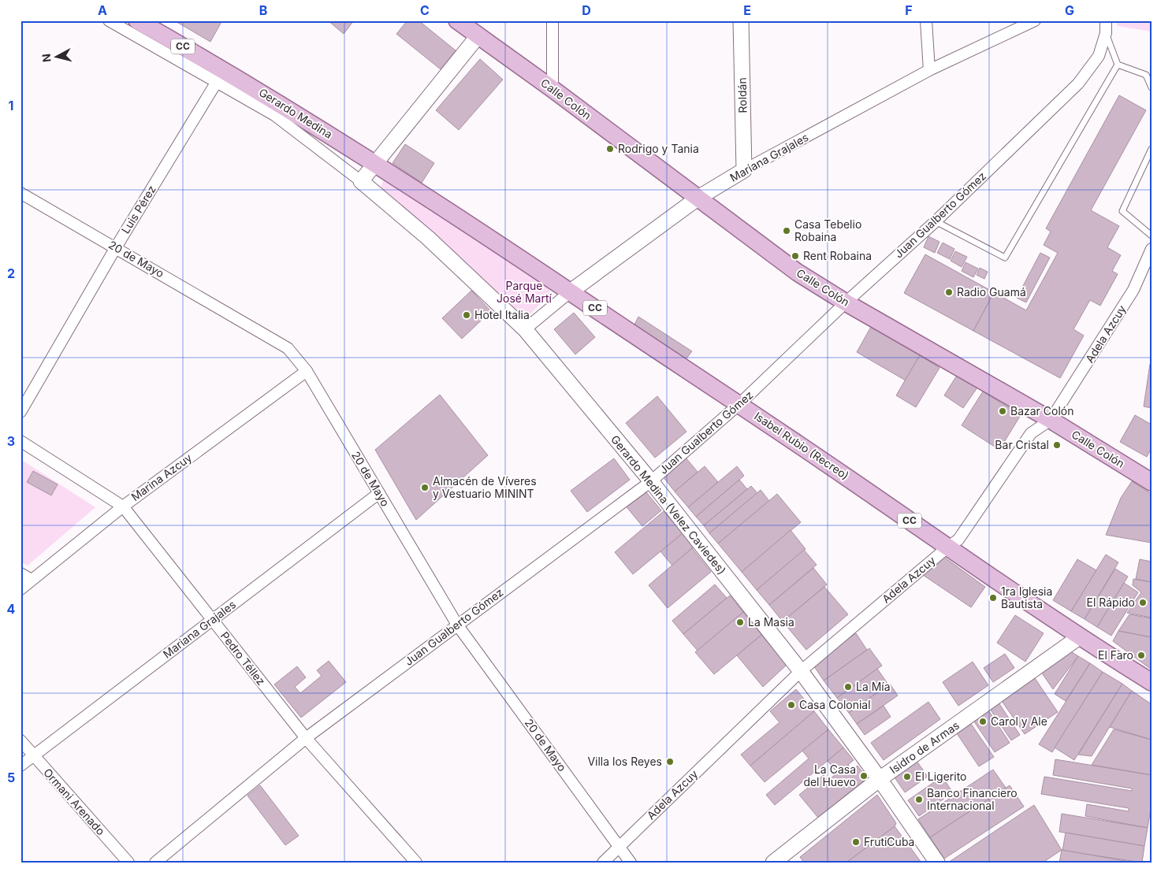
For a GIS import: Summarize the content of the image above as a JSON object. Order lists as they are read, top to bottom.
{
  "streets": {
    "main road": [
      "CC",
      "Calle Colón",
      "Gerardo Medina",
      "Isabel Rubio (Recreo)"
    ],
    "street": [
      "Roldán",
      "Mariana Grajales",
      "Luis Pérez",
      "Juan Gualberto Gómez",
      "20 de Mayo",
      "Adela Azcuy",
      "Marina Azcuy",
      "Gerardo Medina (Velez Caviedes)",
      "Pedro Téllez",
      "Isidro de Armas",
      "Ormani Arenado"
    ]
  },
  "crossings": [
    ["Roldán", "Mariana Grajales"],
    ["Calle Colón", "Mariana Grajales"],
    ["Calle Colón", "Juan Gualberto Gómez"],
    ["Calle Colón", "Adela Azcuy"],
    ["Gerardo Medina", "Luis Pérez"],
    ["Gerardo Medina", "Isabel Rubio (Recreo)"],
    ["Gerardo Medina", "Gerardo Medina (Velez Caviedes)"],
    ["Mariana Grajales", "20 de Mayo"],
    ["Mariana Grajales", "Isabel Rubio (Recreo)"],
    ["Mariana Grajales", "Gerardo Medina (Velez Caviedes)"],
    ["Mariana Grajales", "Pedro Téllez"],
    ["Mariana Grajales", "Ormani Arenado"],
    ["Luis Pérez", "20 de Mayo"],
    ["Juan Gualberto Gómez", "20 de Mayo"],
    ["Juan Gualberto Gómez", "Isabel Rubio (Recreo)"],
    ["Juan Gualberto Gómez", "Gerardo Medina (Velez Caviedes)"],
    ["Juan Gualberto Gómez", "Pedro Téllez"],
    ["20 de Mayo", "Adela Azcuy"],
    ["20 de Mayo", "Marina Azcuy"],
    ["Adela Azcuy", "Isabel Rubio (Recreo)"],
    ["Adela Azcuy", "Gerardo Medina (Velez Caviedes)"],
    ["Isabel Rubio (Recreo)", "Isidro de Armas"],
    ["Marina Azcuy", "Pedro Téllez"],
    ["Gerardo Medina (Velez Caviedes)", "Isidro de Armas"]
  ],
  "parks": ["Parque José Martí"],
  "places": [
    "Rodrigo y Tania",
    "Casa Tebelio Robaina",
    "Rent Robaina",
    "Radio Guamá",
    "Hotel Italia",
    "Bazar Colón",
    "Bar Cristal",
    "Almacén de Víveres y Vestuario MININT",
    "1ra Iglesia Bautista",
    "El Rápido",
    "La Masia",
    "El Faro",
    "La Mía",
    "Casa Colonial",
    "Carol y Ale",
    "Villa los Reyes",
    "La Casa del Huevo",
    "El Ligerito",
    "Banco Financiero Internacional",
    "FrutiCuba"
  ],
  "north": "left",
  "grid": {
    "columns": [
      "A",
      "B",
      "C",
      "D",
      "E",
      "F",
      "G"
    ],
    "rows": [
      "1",
      "2",
      "3",
      "4",
      "5"
    ]
  }
}
